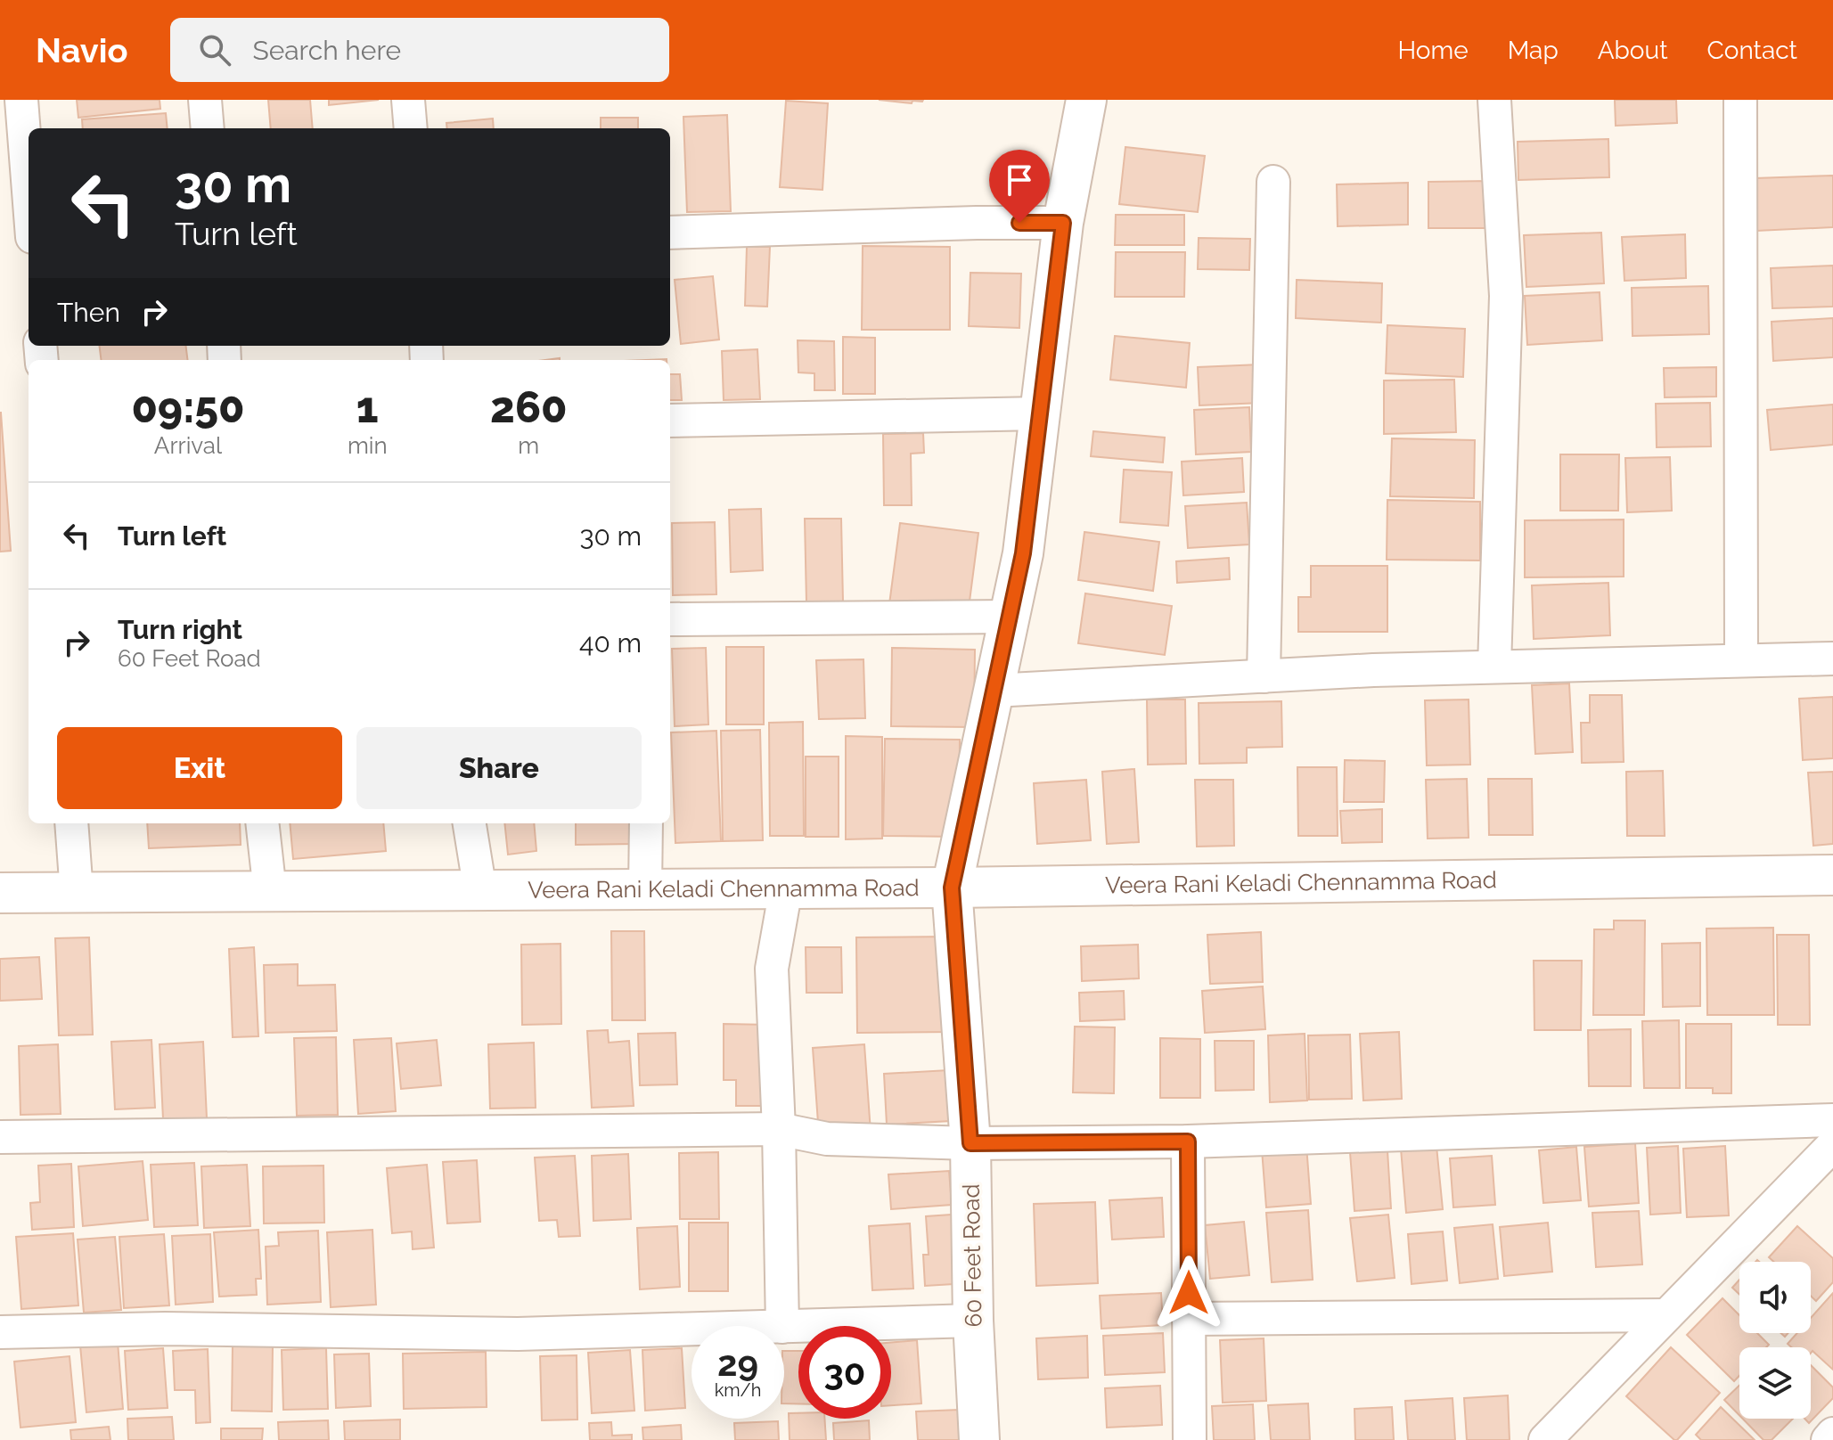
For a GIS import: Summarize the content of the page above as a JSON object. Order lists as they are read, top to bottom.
{
  "streets": {
    "main road": ["Veera Rani Keladi Chennamma Road", "60 Feet Road"]
  },
  "crossings": [
    ["Veera Rani Keladi Chennamma Road", "60 Feet Road"]
  ],
  "page": {
    "header": "Navio",
    "search": "Search here",
    "nav": [
      "Home",
      "Map",
      "About",
      "Contact"
    ],
    "turn": ["30 m", "Turn left"],
    "then": "Then",
    "eta": [
      "09:50",
      "Arrival",
      "1",
      "min",
      "260",
      "m"
    ],
    "list": [
      {
        "name": "Turn left",
        "value": "30 m"
      },
      {
        "name": "Turn right",
        "note": "60 Feet Road",
        "value": "40 m"
      }
    ],
    "buttons": ["Exit", "Share"],
    "speed": "29 km/h",
    "limit": "30"
  }
}
